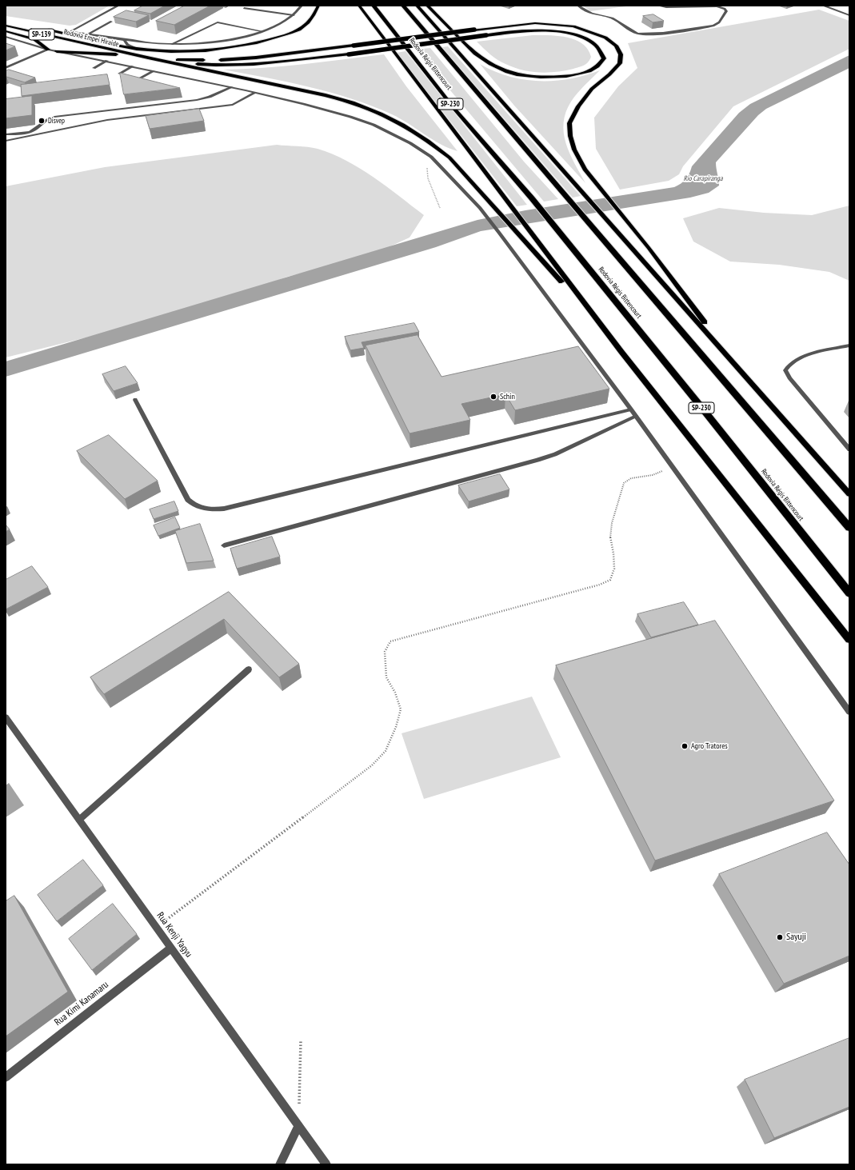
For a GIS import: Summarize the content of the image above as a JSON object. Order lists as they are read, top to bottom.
{
  "streets": {
    "highway": ["Rodovia Régis Bittencourt", "SP-230"],
    "main road": ["SP-139", "Rodovia Empei Hiraide"],
    "street": ["Rua Kenji Yagyu", "Rua Kimi Kanamaru"]
  },
  "crossings": [
    ["Rua Kenji Yagyu", "Rua Kimi Kanamaru"]
  ],
  "water": ["Rio Carapiranga"],
  "places": [
    "Disvep",
    "Schin",
    "Agro Tratores",
    "Sayuji"
  ]
}
